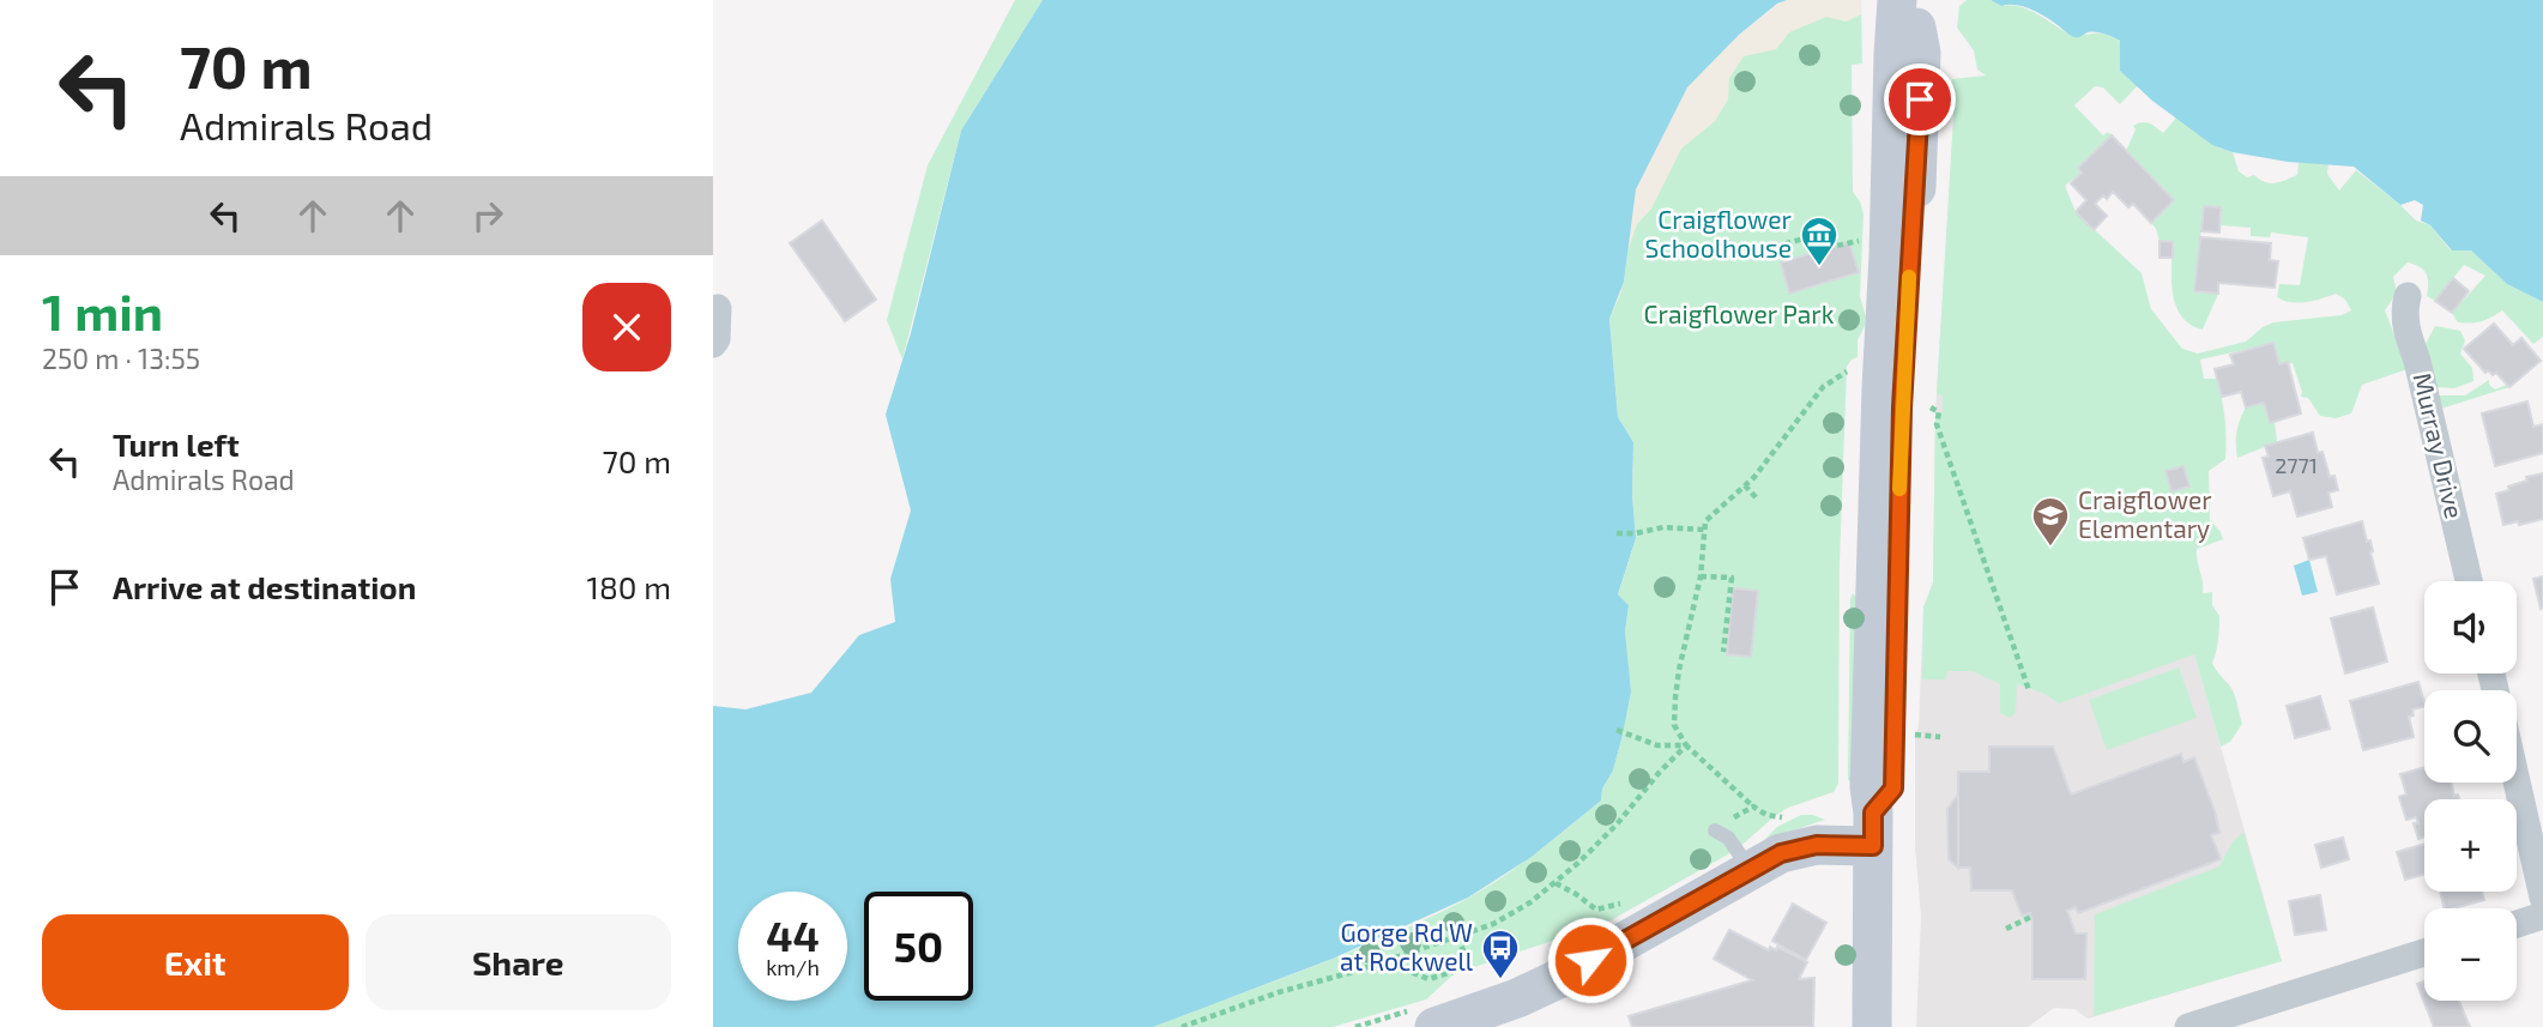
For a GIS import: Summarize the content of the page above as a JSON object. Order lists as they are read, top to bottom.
{
  "streets": {
    "street": ["Murray Drive"]
  },
  "parks": ["Craigflower Park"],
  "places": {
    "museum": ["Craigflower Schoolhouse"],
    "school or university": ["Craigflower Elementary"],
    "bus stop": ["Gorge Rd W at Rockwell"]
  },
  "house_numbers": ["2771"],
  "page": {
    "turn": ["70 m", "Admirals Road"],
    "heading": ["1 min", "250 m · 13:55"],
    "list": [
      {
        "name": "Turn left",
        "note": "Admirals Road",
        "value": "70 m"
      },
      {
        "name": "Arrive at destination",
        "value": "180 m"
      }
    ],
    "map_buttons": ["+", "−"],
    "speed": "44 km/h",
    "limit": "50",
    "buttons": ["Exit", "Share"]
  }
}
